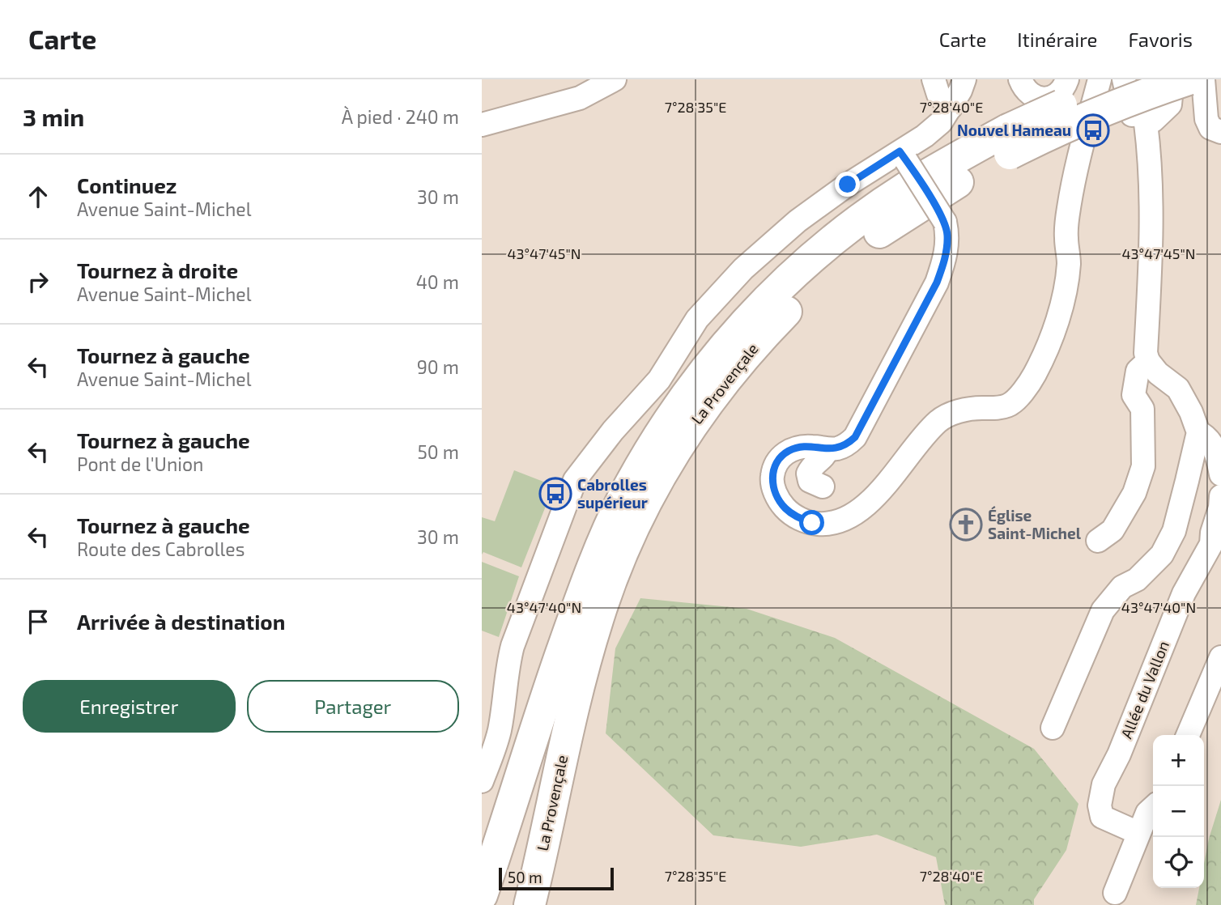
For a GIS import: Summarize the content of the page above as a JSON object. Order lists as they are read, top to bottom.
{
  "streets": {
    "highway": ["La Provençale"],
    "street": ["Allée du Vallon"]
  },
  "places": {
    "bus stop": ["Nouvel Hameau", "Cabrolles supérieur"],
    "church": ["Église Saint-Michel"]
  },
  "scale_bar": "50 m",
  "page": {
    "header": "Carte",
    "nav": ["Carte", "Itinéraire", "Favoris"],
    "heading": ["3 min", "À pied · 240 m"],
    "list": [
      ["Continuez", "Avenue Saint-Michel", "30 m"],
      ["Tournez à droite", "Avenue Saint-Michel", "40 m"],
      ["Tournez à gauche", "Avenue Saint-Michel", "90 m"],
      ["Tournez à gauche", "Pont de l'Union", "50 m"],
      ["Tournez à gauche", "Route des Cabrolles", "30 m"],
      "Arrivée à destination"
    ],
    "buttons": ["Enregistrer", "Partager"],
    "map_buttons": ["+", "−"],
    "scale": "50 m"
  },
  "coordinates": [
    "7°28'35\"E",
    "7°28'40\"E",
    "43°47'45\"N",
    "43°47'40\"N"
  ]
}
